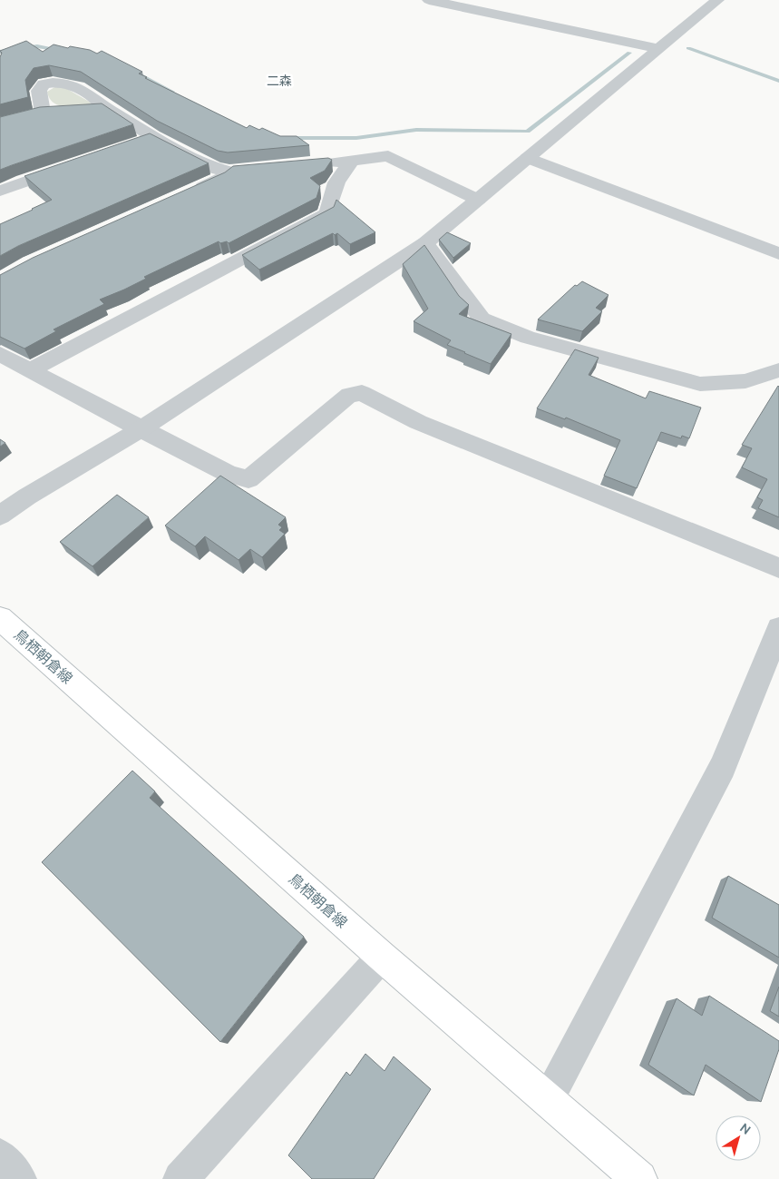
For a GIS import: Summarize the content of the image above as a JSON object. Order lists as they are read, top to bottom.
{
  "streets": {
    "main road": ["鳥栖朝倉線"]
  },
  "districts": ["二森"],
  "north": "top right"
}
